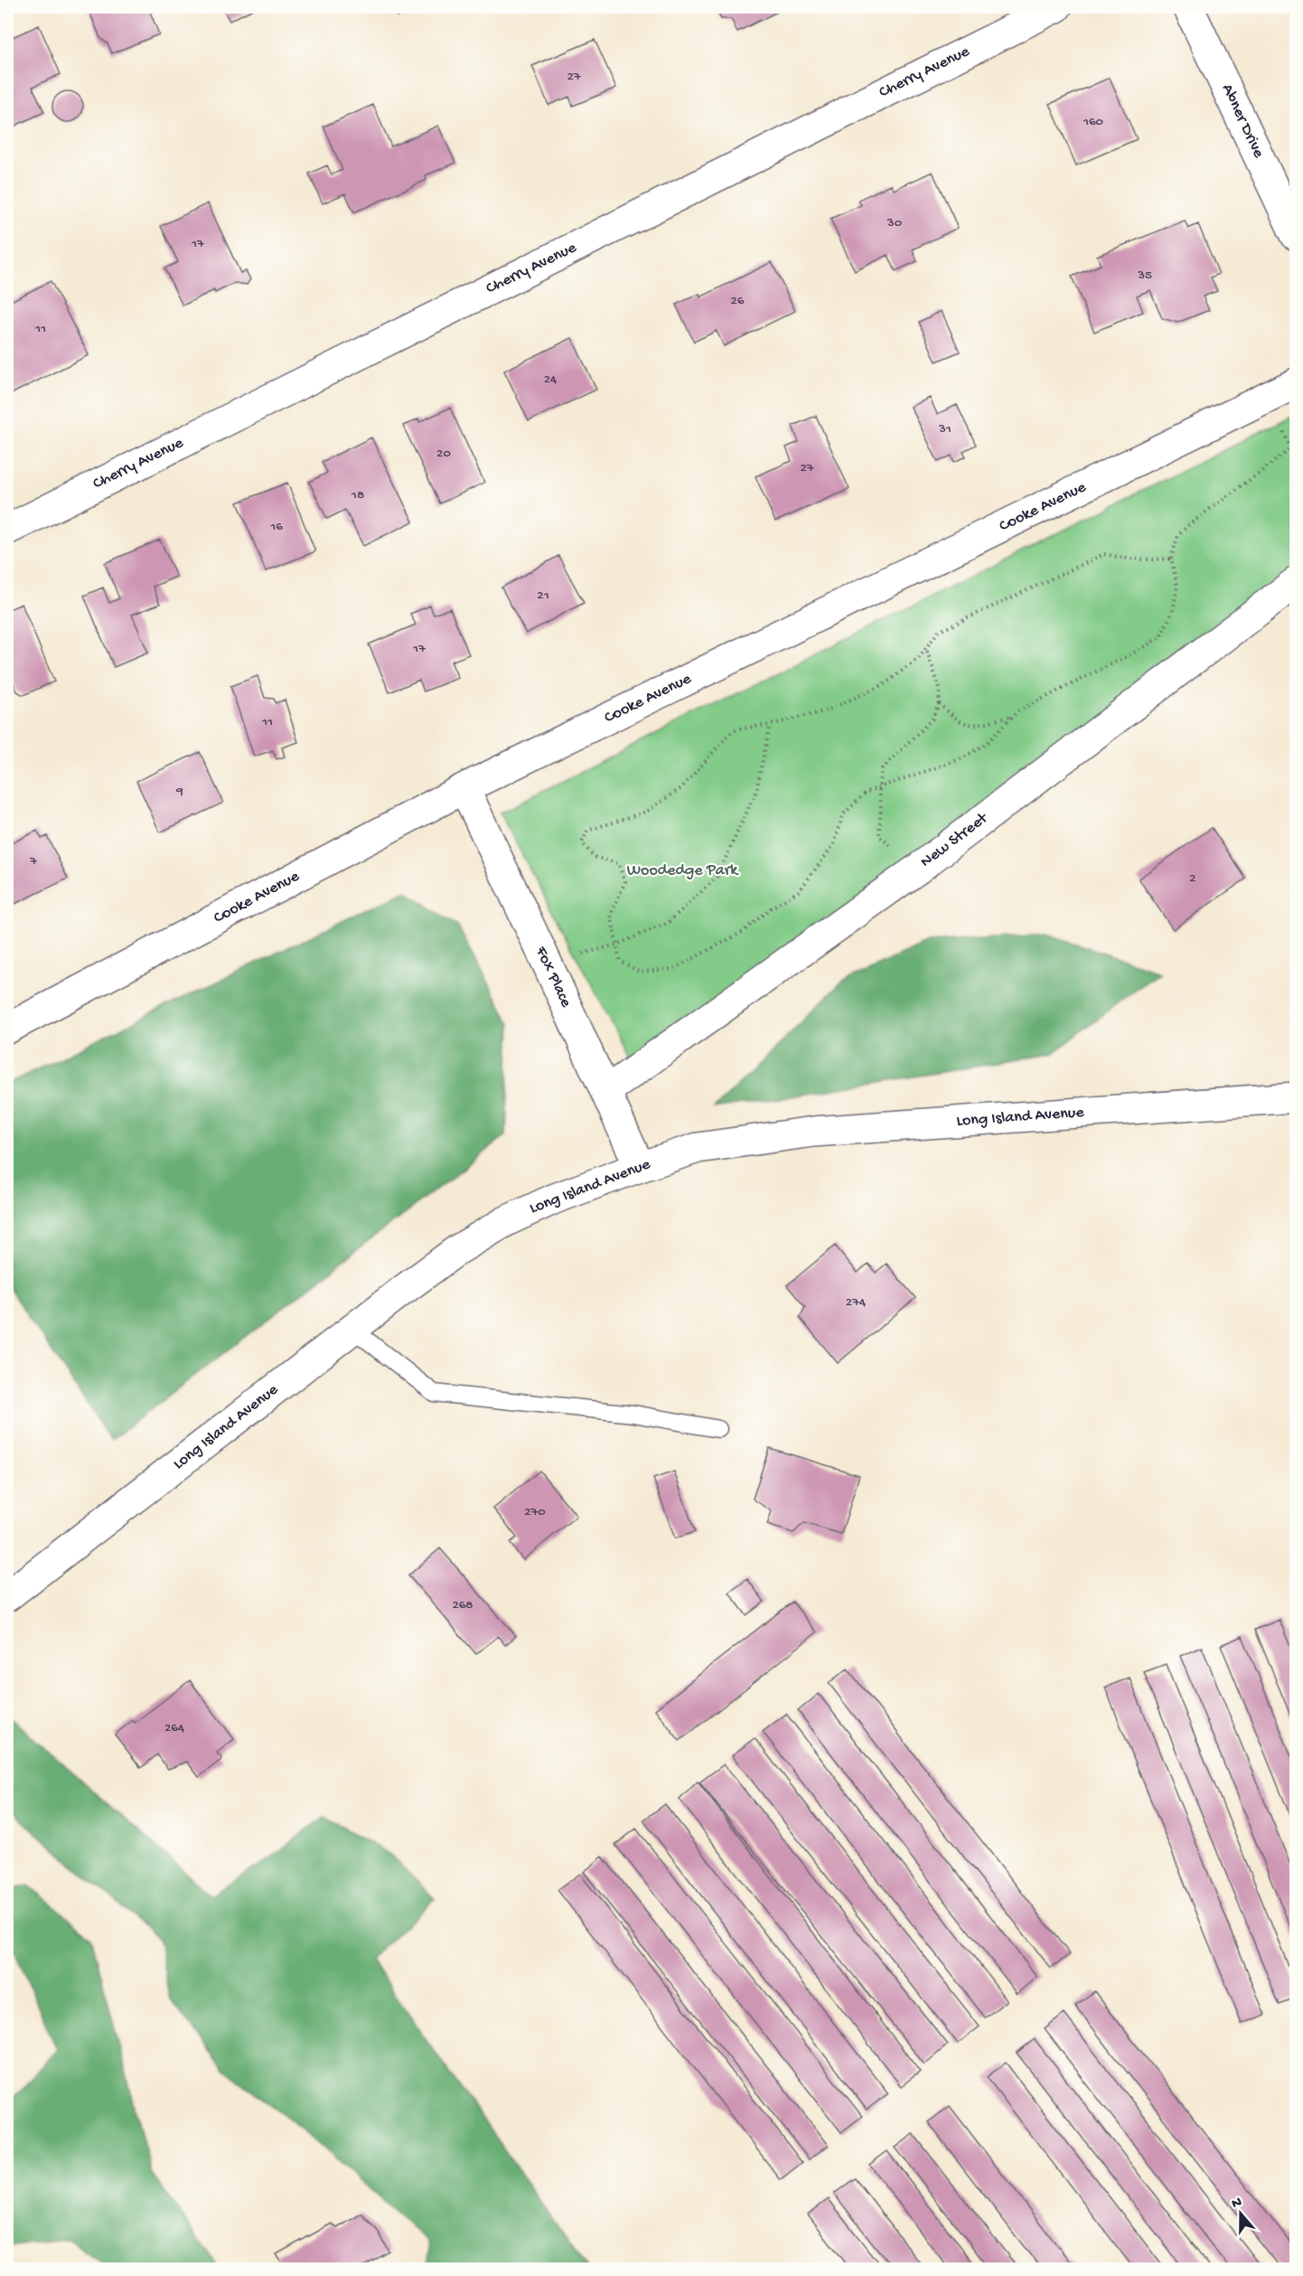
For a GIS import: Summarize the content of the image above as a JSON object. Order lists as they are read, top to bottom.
{
  "streets": {
    "street": [
      "Cherry Avenue",
      "Abner Drive",
      "Cooke Avenue",
      "New Street",
      "Fox Place",
      "Long Island Avenue"
    ]
  },
  "crossings": [
    ["Cooke Avenue", "Fox Place"],
    ["New Street", "Fox Place"],
    ["Fox Place", "Long Island Avenue"]
  ],
  "parks": ["Woodedge Park"],
  "house_numbers": [
    "27",
    "160",
    "30",
    "17",
    "35",
    "26",
    "11",
    "24",
    "31",
    "20",
    "27",
    "18",
    "16",
    "21",
    "17",
    "11",
    "9",
    "7",
    "2",
    "274",
    "270",
    "268",
    "264"
  ],
  "north": "top"
}
